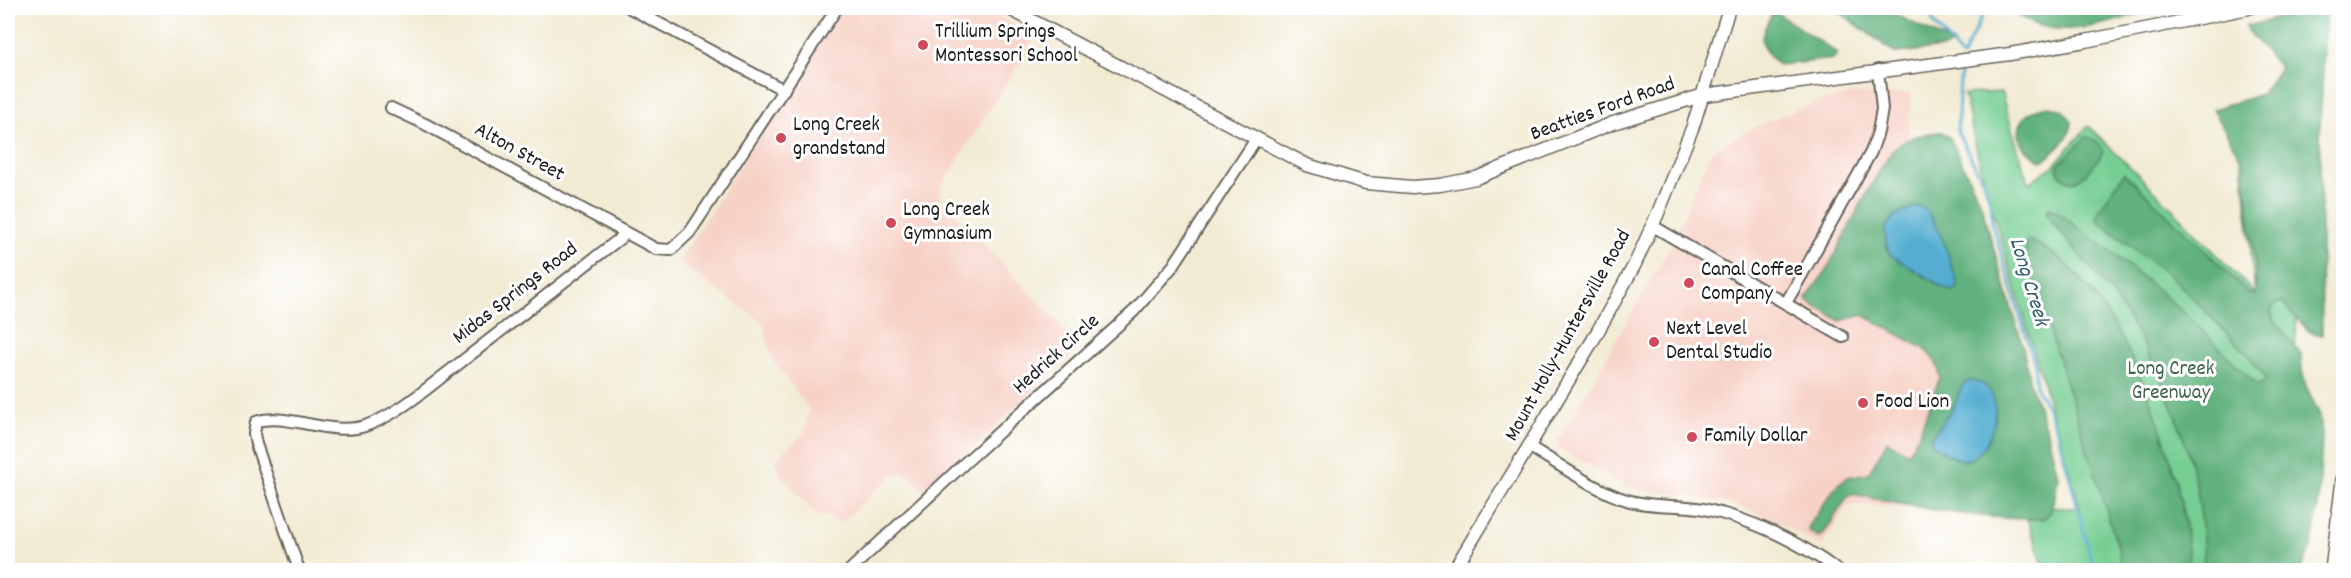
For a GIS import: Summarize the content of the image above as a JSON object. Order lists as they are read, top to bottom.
{
  "streets": {
    "main road": ["Beatties Ford Road", "Mount Holly-Huntersville Road"],
    "street": ["Alton Street", "Midas Springs Road", "Hedrick Circle"]
  },
  "crossings": [
    ["Beatties Ford Road", "Mount Holly-Huntersville Road"],
    ["Beatties Ford Road", "Hedrick Circle"],
    ["Alton Street", "Midas Springs Road"]
  ],
  "water": ["Long Creek"],
  "parks": ["Long Creek Greenway"],
  "places": [
    "Trillium Springs Montessori School",
    "Long Creek grandstand",
    "Long Creek Gymnasium",
    "Canal Coffee Company",
    "Next Level Dental Studio",
    "Food Lion",
    "Family Dollar"
  ]
}
